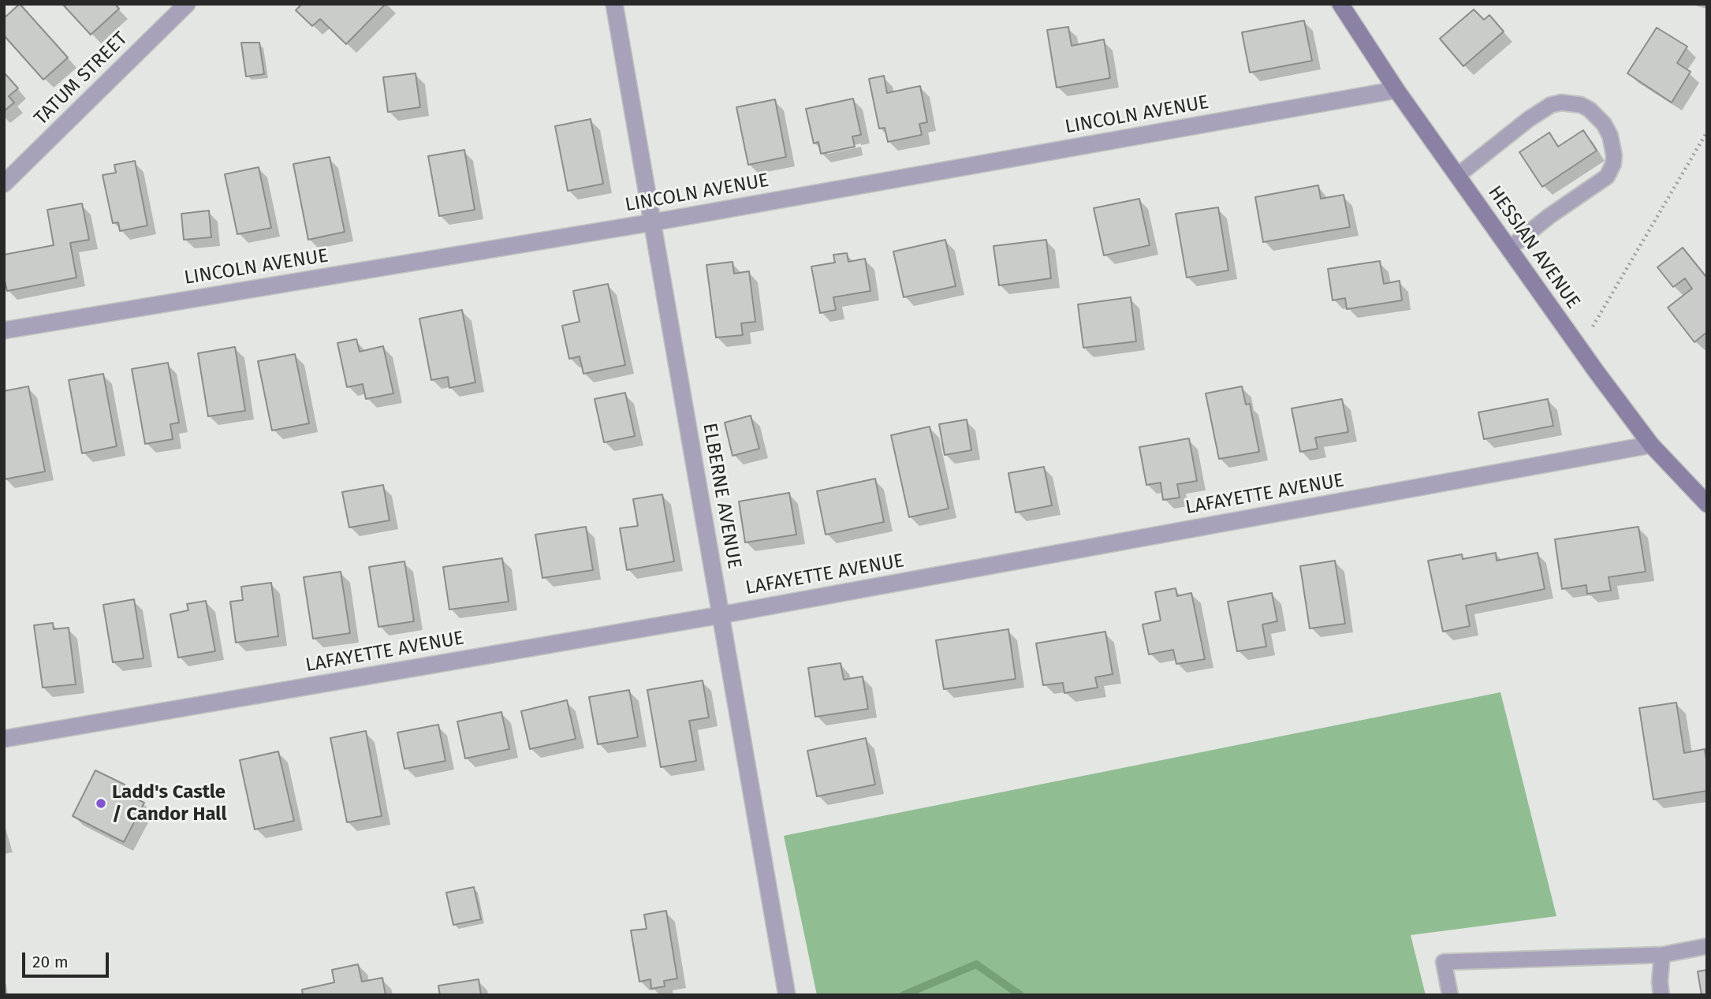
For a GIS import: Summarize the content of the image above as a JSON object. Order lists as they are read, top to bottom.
{
  "streets": {
    "main road": ["HESSIAN AVENUE"],
    "street": [
      "TATUM STREET",
      "LINCOLN AVENUE",
      "LAFAYETTE AVENUE",
      "ELBERNE AVENUE"
    ]
  },
  "crossings": [
    ["LINCOLN AVENUE", "HESSIAN AVENUE"],
    ["LINCOLN AVENUE", "ELBERNE AVENUE"],
    ["HESSIAN AVENUE", "LAFAYETTE AVENUE"],
    ["LAFAYETTE AVENUE", "ELBERNE AVENUE"]
  ],
  "places": ["Ladd's Castle / Candor Hall"],
  "scale_bar": "20 m"
}
